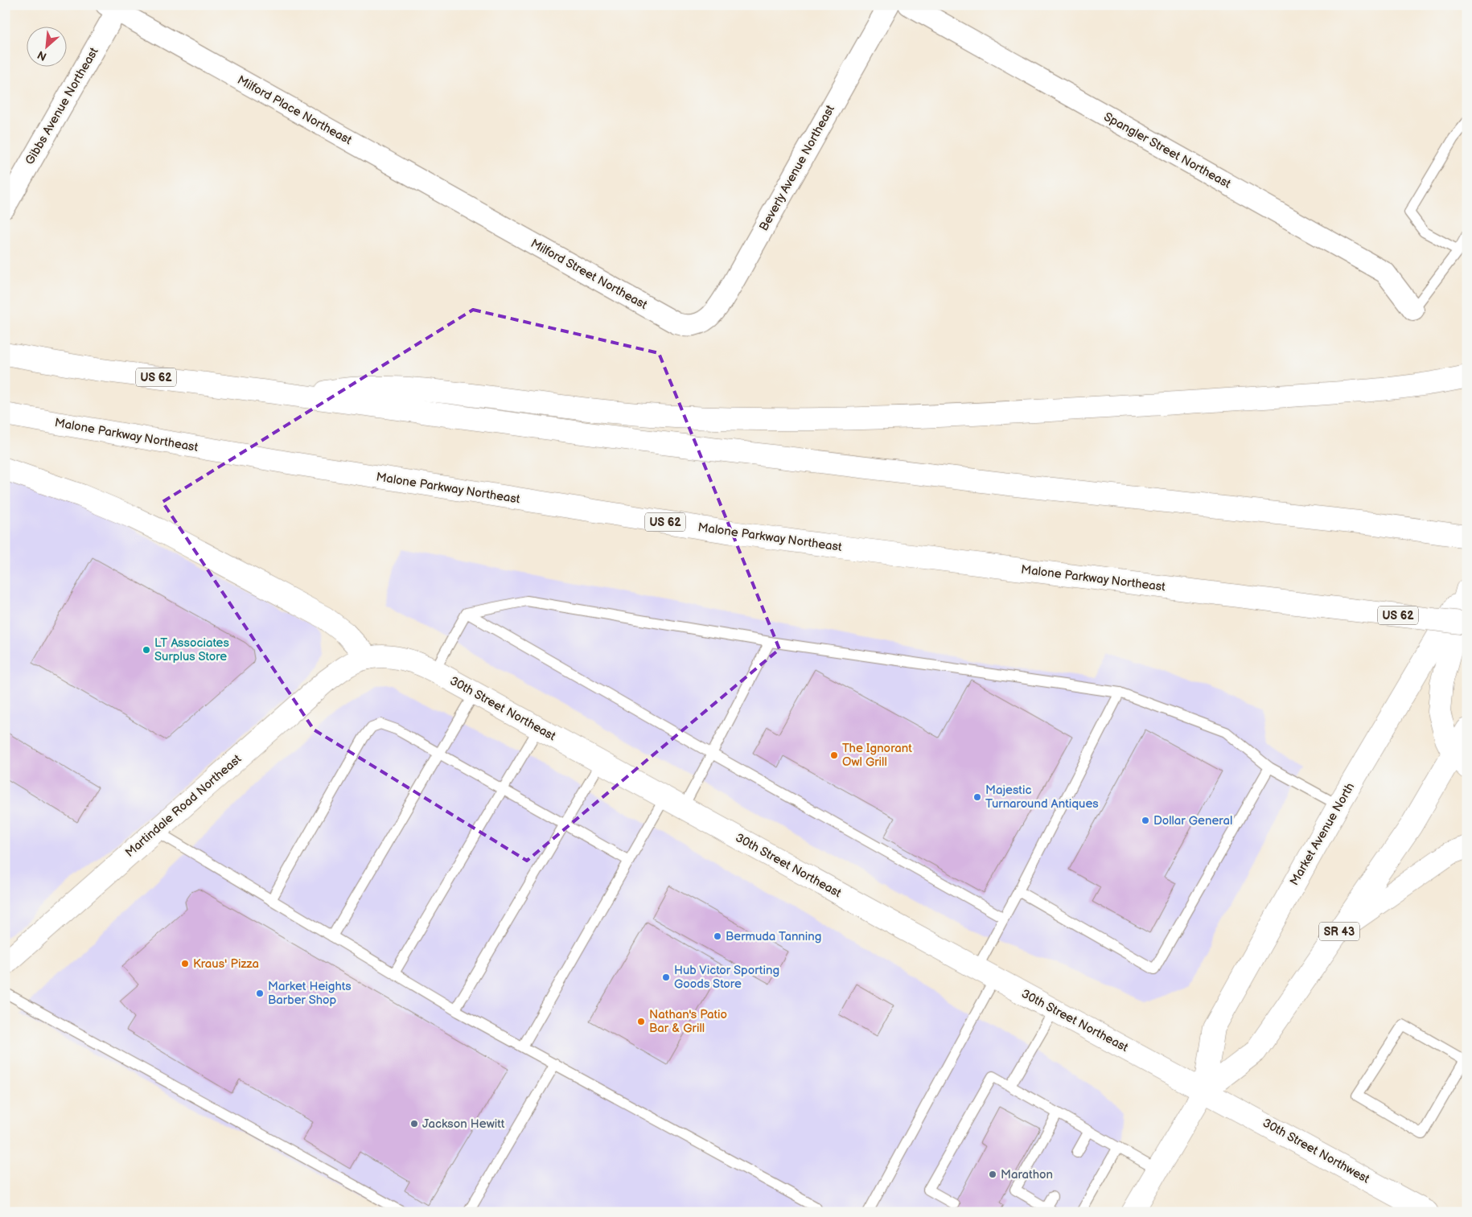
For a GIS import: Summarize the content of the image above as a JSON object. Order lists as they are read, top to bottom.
{
  "streets": {
    "main road": [
      "US 62",
      "Malone Parkway Northeast",
      "30th Street Northeast",
      "Martindale Road Northeast",
      "Market Avenue North",
      "SR 43",
      "30th Street Northwest"
    ],
    "street": [
      "Gibbs Avenue Northeast",
      "Milford Place Northeast",
      "Spangler Street Northeast",
      "Beverly Avenue Northeast",
      "Milford Street Northeast"
    ]
  },
  "crossings": [
    ["Gibbs Avenue Northeast", "Milford Place Northeast"],
    ["Milford Place Northeast", "Milford Street Northeast"],
    ["Beverly Avenue Northeast", "Milford Street Northeast"],
    ["30th Street Northeast", "Martindale Road Northeast"],
    ["30th Street Northeast", "Market Avenue North"],
    ["30th Street Northeast", "30th Street Northwest"],
    ["Market Avenue North", "30th Street Northwest"]
  ],
  "places": [
    "LT Associates Surplus Store",
    "The Ignorant Owl Grill",
    "Majestic Turnaround Antiques",
    "Dollar General",
    "Bermuda Tanning",
    "Kraus' Pizza",
    "Hub Victor Sporting Goods Store",
    "Market Heights Barber Shop",
    "Nathan's Patio Bar & Grill",
    "Jackson Hewitt",
    "Marathon"
  ],
  "north": "bottom left"
}
